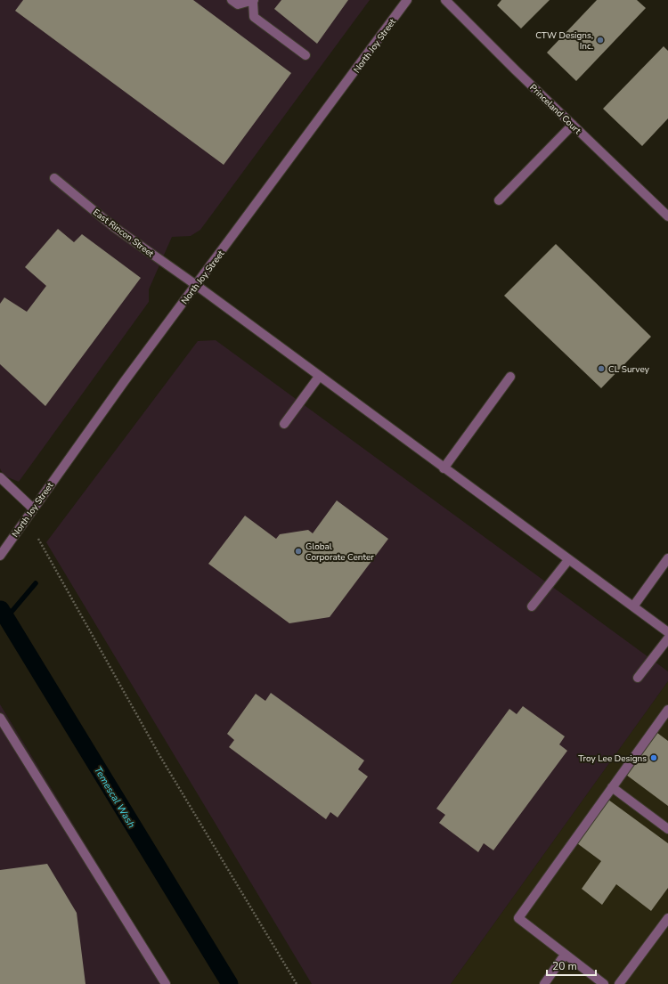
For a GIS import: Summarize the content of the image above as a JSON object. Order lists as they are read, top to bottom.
{
  "streets": {
    "street": ["North Joy Street", "Princeland Court", "East Rincon Street"]
  },
  "crossings": [
    ["North Joy Street", "East Rincon Street"]
  ],
  "water": ["Temescal Wash"],
  "places": [
    "CTW Designs, Inc.",
    "CL Survey",
    "Global Corporate Center",
    "Troy Lee Designs"
  ],
  "scale_bar": "20 m"
}
